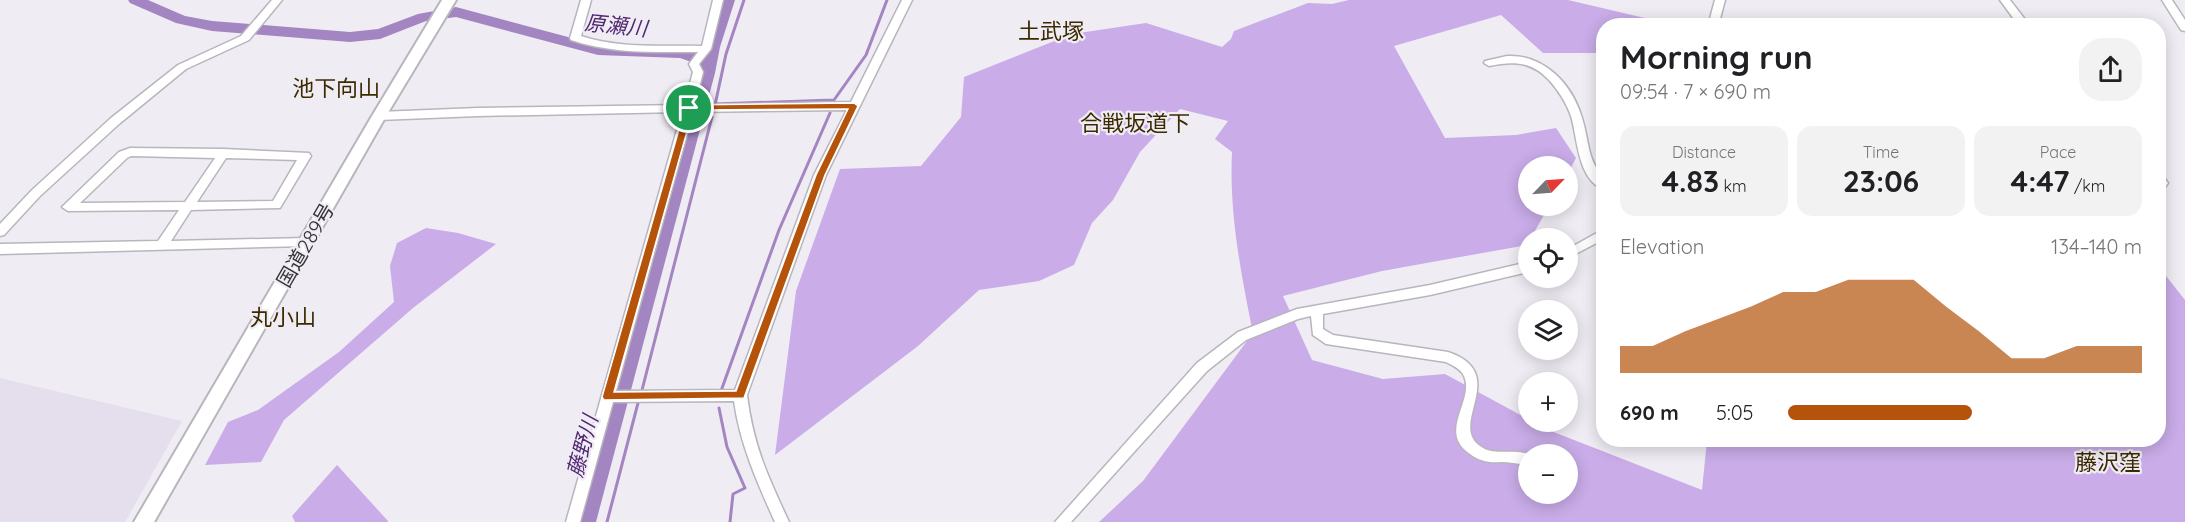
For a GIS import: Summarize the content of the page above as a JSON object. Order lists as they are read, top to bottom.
{
  "streets": {
    "highway": ["国道289号"]
  },
  "districts": [
    "土武塚",
    "池下向山",
    "合戦坂道下",
    "丸小山",
    "藤沢窪"
  ],
  "water": ["原瀬川", "藤野川"],
  "north": "top right",
  "page": {
    "heading": ["Morning run", "09:54 · 7 × 690 m"],
    "stats": [
      ["Distance", "4.83 km"],
      ["Time", "23:06"],
      ["Pace", "4:47 /km"]
    ],
    "map_buttons": ["+", "−"],
    "chart": ["Elevation", "134–140 m"],
    "list": [
      {
        "name": "690 m",
        "note": "5:05"
      }
    ]
  }
}
